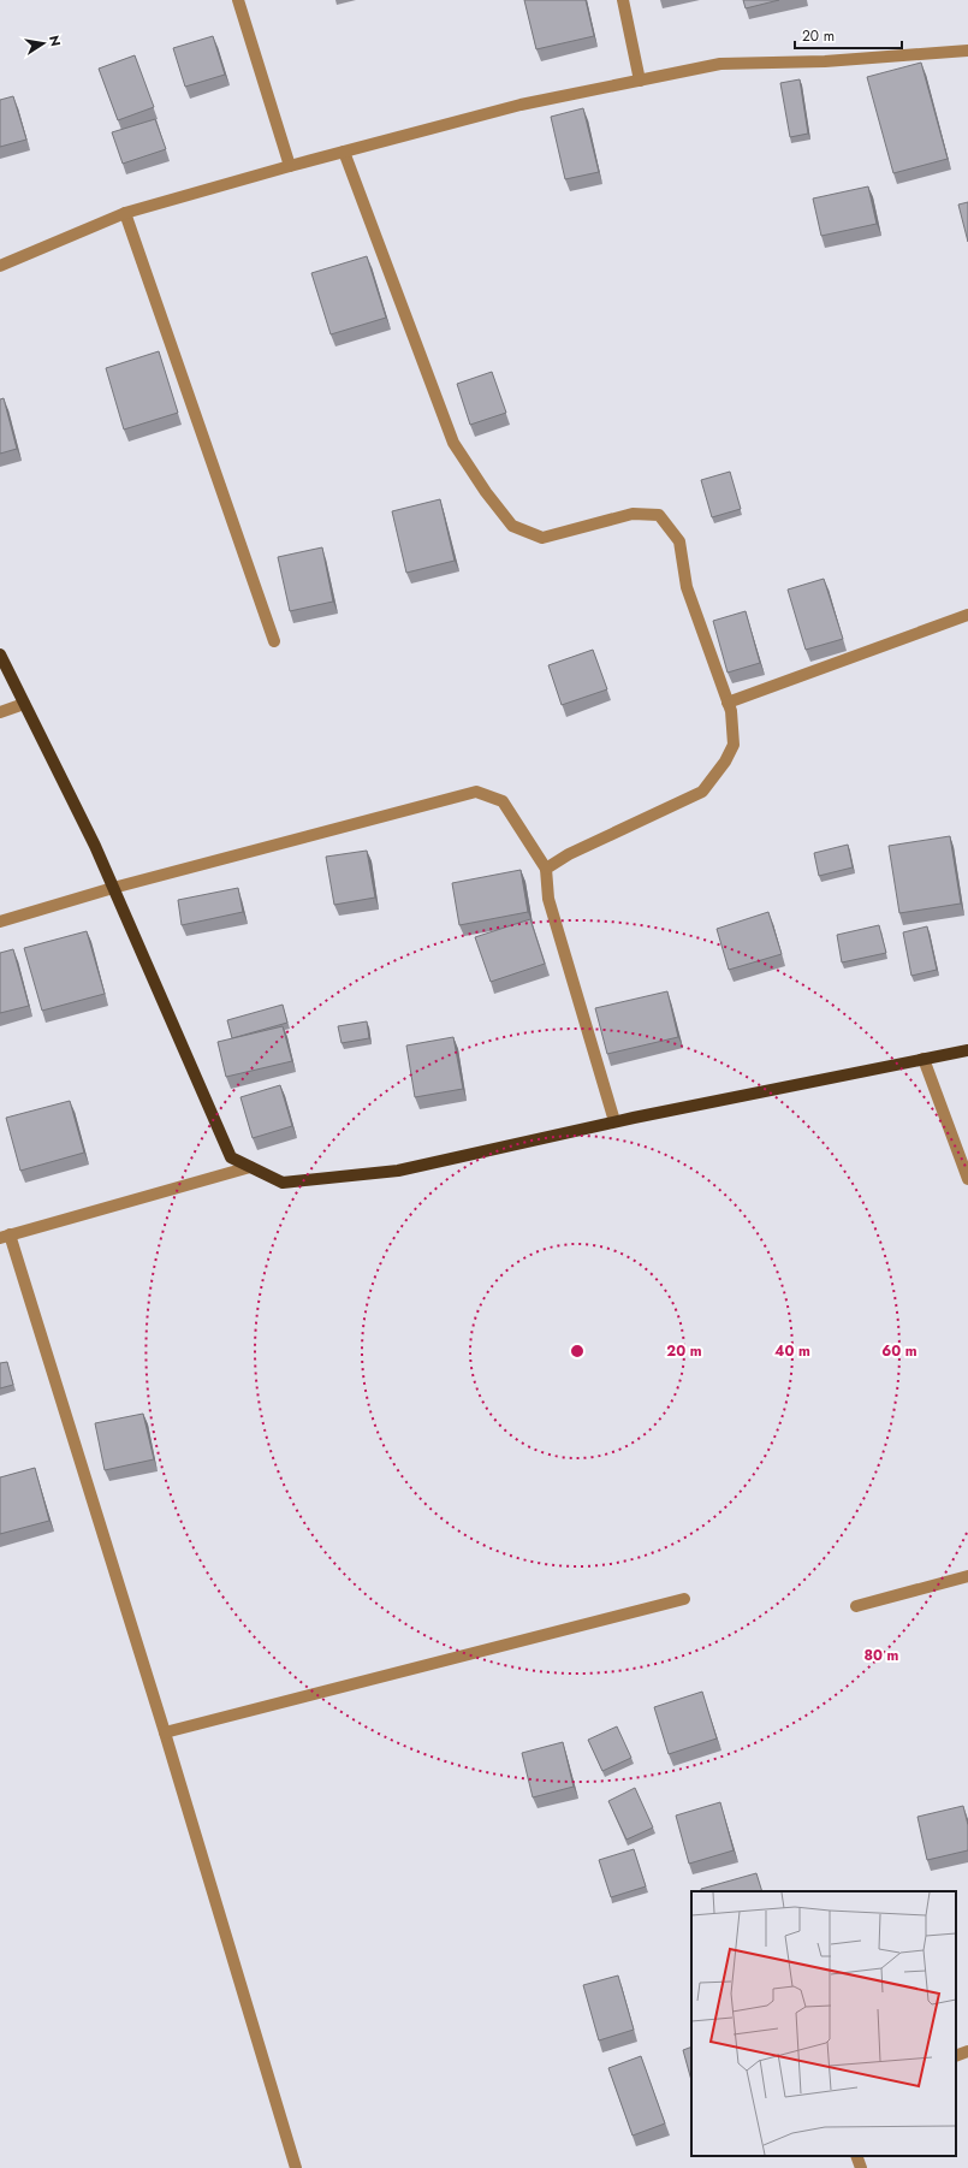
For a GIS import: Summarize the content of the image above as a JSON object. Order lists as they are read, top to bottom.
{
  "scale_bar": "20 m",
  "north": "right",
  "rings": [
    "20 m",
    "40 m",
    "60 m",
    "80 m"
  ]
}
